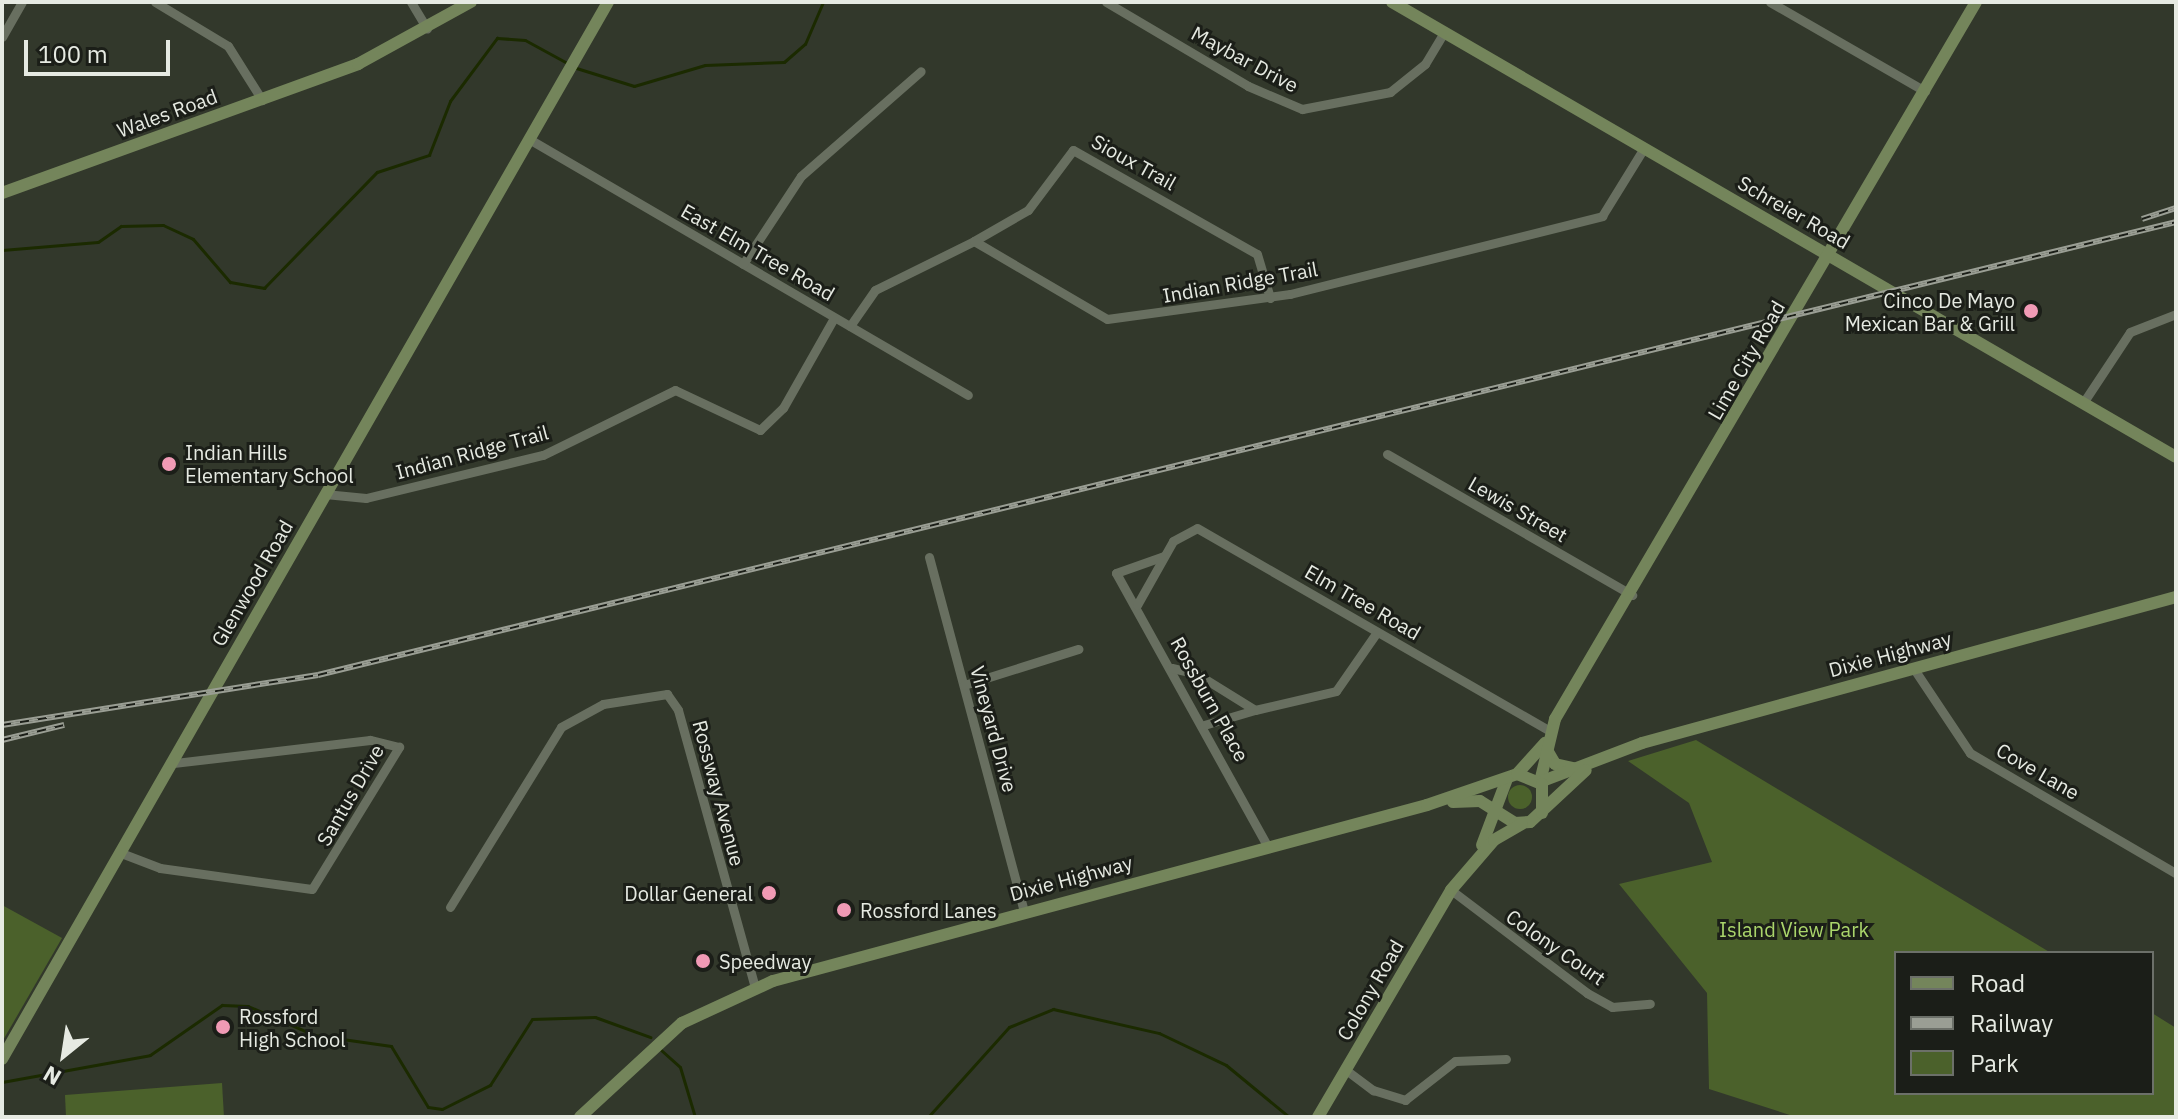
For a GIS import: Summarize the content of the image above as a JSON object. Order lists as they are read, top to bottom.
{
  "streets": {
    "street": [
      "Maybar Drive",
      "Wales Road",
      "Sioux Trail",
      "Schreier Road",
      "East Elm Tree Road",
      "Indian Ridge Trail",
      "Lime City Road",
      "Lewis Street",
      "Glenwood Road",
      "Elm Tree Road",
      "Dixie Highway",
      "Rossburn Place",
      "Vineyard Drive",
      "Cove Lane",
      "Rossway Avenue",
      "Santus Drive",
      "Colony Court",
      "Colony Road"
    ]
  },
  "crossings": [
    ["Maybar Drive", "Schreier Road"],
    ["Sioux Trail", "Indian Ridge Trail"],
    ["Schreier Road", "Indian Ridge Trail"],
    ["Schreier Road", "Lime City Road"],
    ["East Elm Tree Road", "Indian Ridge Trail"],
    ["East Elm Tree Road", "Glenwood Road"],
    ["Indian Ridge Trail", "Glenwood Road"],
    ["Lime City Road", "Lewis Street"],
    ["Lime City Road", "Elm Tree Road"],
    ["Lime City Road", "Dixie Highway"],
    ["Lime City Road", "Colony Road"],
    ["Glenwood Road", "Santus Drive"],
    ["Elm Tree Road", "Rossburn Place"],
    ["Dixie Highway", "Rossburn Place"],
    ["Dixie Highway", "Vineyard Drive"],
    ["Dixie Highway", "Cove Lane"],
    ["Dixie Highway", "Rossway Avenue"],
    ["Dixie Highway", "Colony Road"],
    ["Colony Court", "Colony Road"]
  ],
  "parks": ["Island View Park"],
  "places": [
    "Cinco De Mayo Mexican Bar & Grill",
    "Indian Hills Elementary School",
    "Dollar General",
    "Rossford Lanes",
    "Speedway",
    "Rossford High School"
  ],
  "legend": ["Road", "Railway", "Park"],
  "scale_bar": "100 m",
  "north": "bottom left"
}
